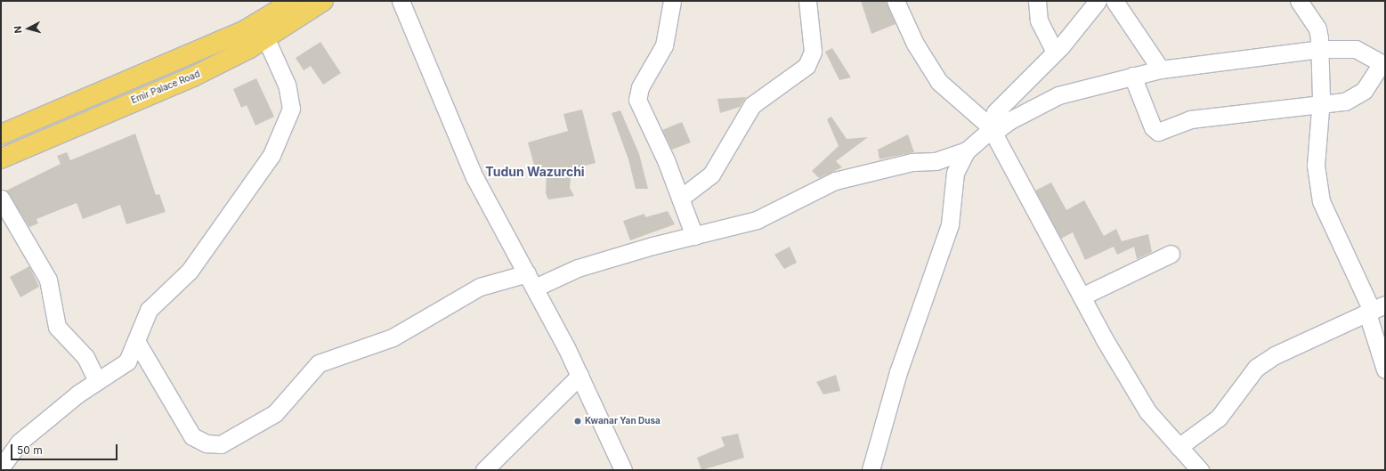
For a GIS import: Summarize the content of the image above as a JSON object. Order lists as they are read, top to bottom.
{
  "streets": {
    "main road": ["Emir Palace Road"]
  },
  "districts": ["Tudun Wazurchi"],
  "places": ["Kwanar Yan Dusa"],
  "scale_bar": "50 m",
  "north": "left"
}
